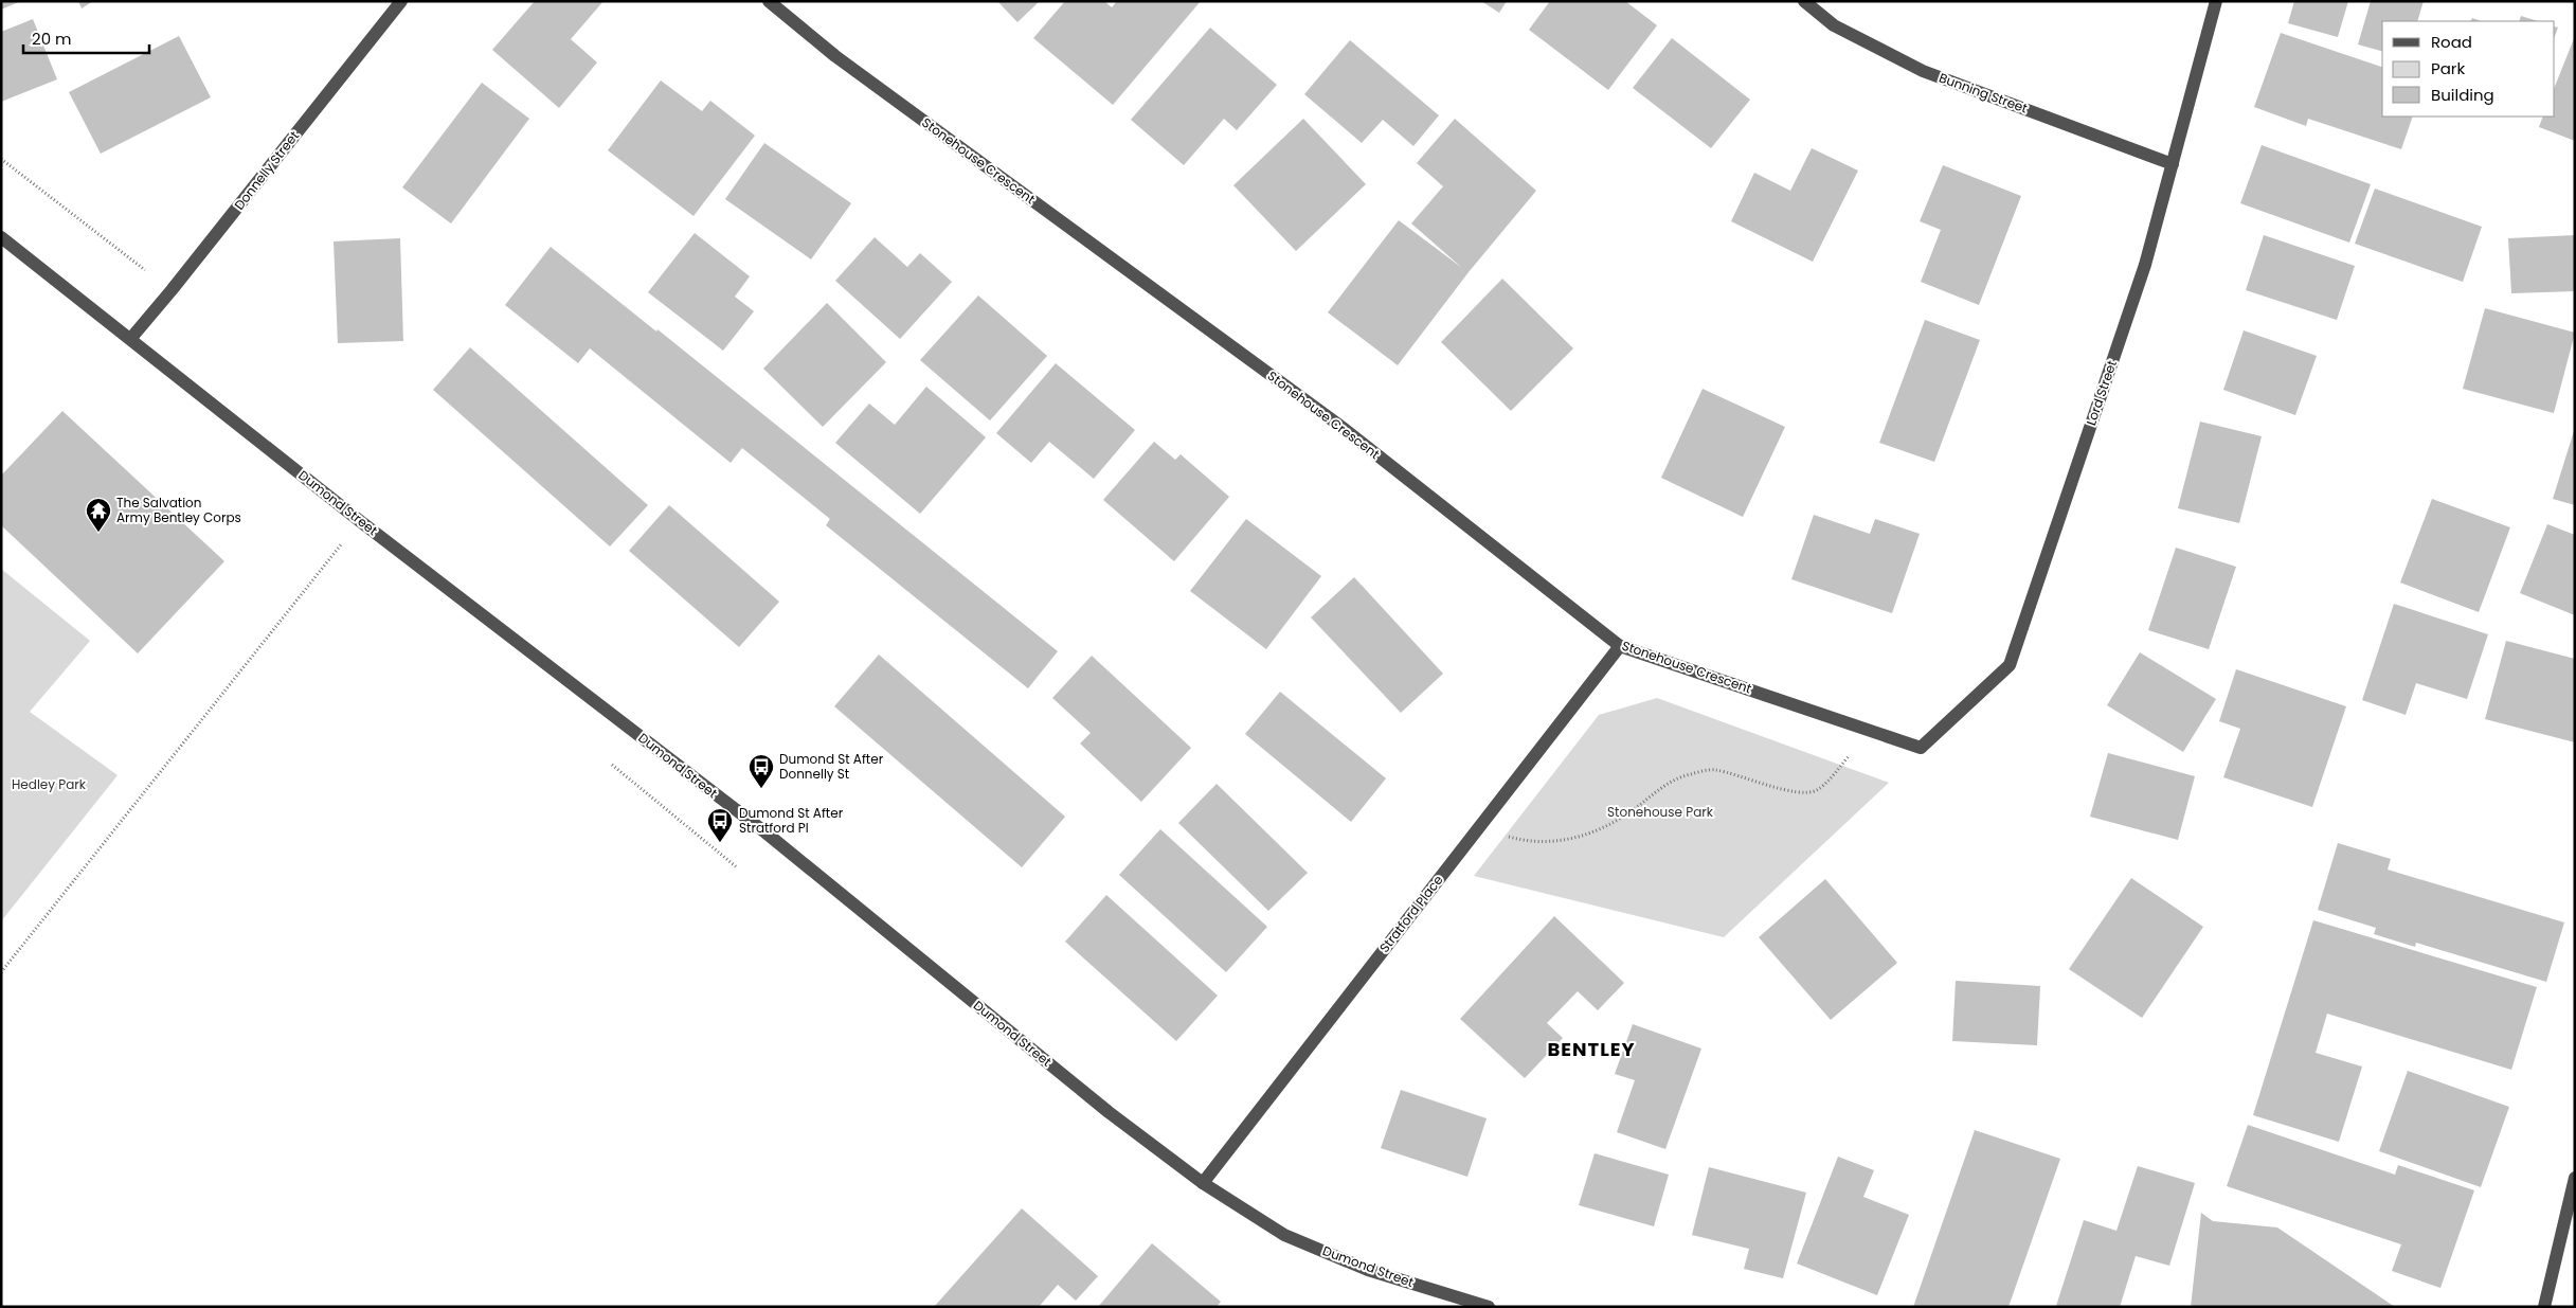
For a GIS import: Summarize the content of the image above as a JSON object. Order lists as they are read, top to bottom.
{
  "streets": {
    "street": [
      "Bunning Street",
      "Stonehouse Crescent",
      "Donnelly Street",
      "Lord Street",
      "Dumond Street",
      "Stratford Place"
    ]
  },
  "crossings": [
    ["Bunning Street", "Lord Street"],
    ["Stonehouse Crescent", "Lord Street"],
    ["Stonehouse Crescent", "Stratford Place"],
    ["Donnelly Street", "Dumond Street"],
    ["Dumond Street", "Stratford Place"]
  ],
  "districts": ["BENTLEY"],
  "parks": ["Hedley Park", "Stonehouse Park"],
  "places": {
    "temple": ["The Salvation Army Bentley Corps"],
    "bus stop": ["Dumond St After Donnelly St", "Dumond St After Stratford Pl"]
  },
  "legend": ["Road", "Park", "Building"],
  "scale_bar": "20 m"
}
